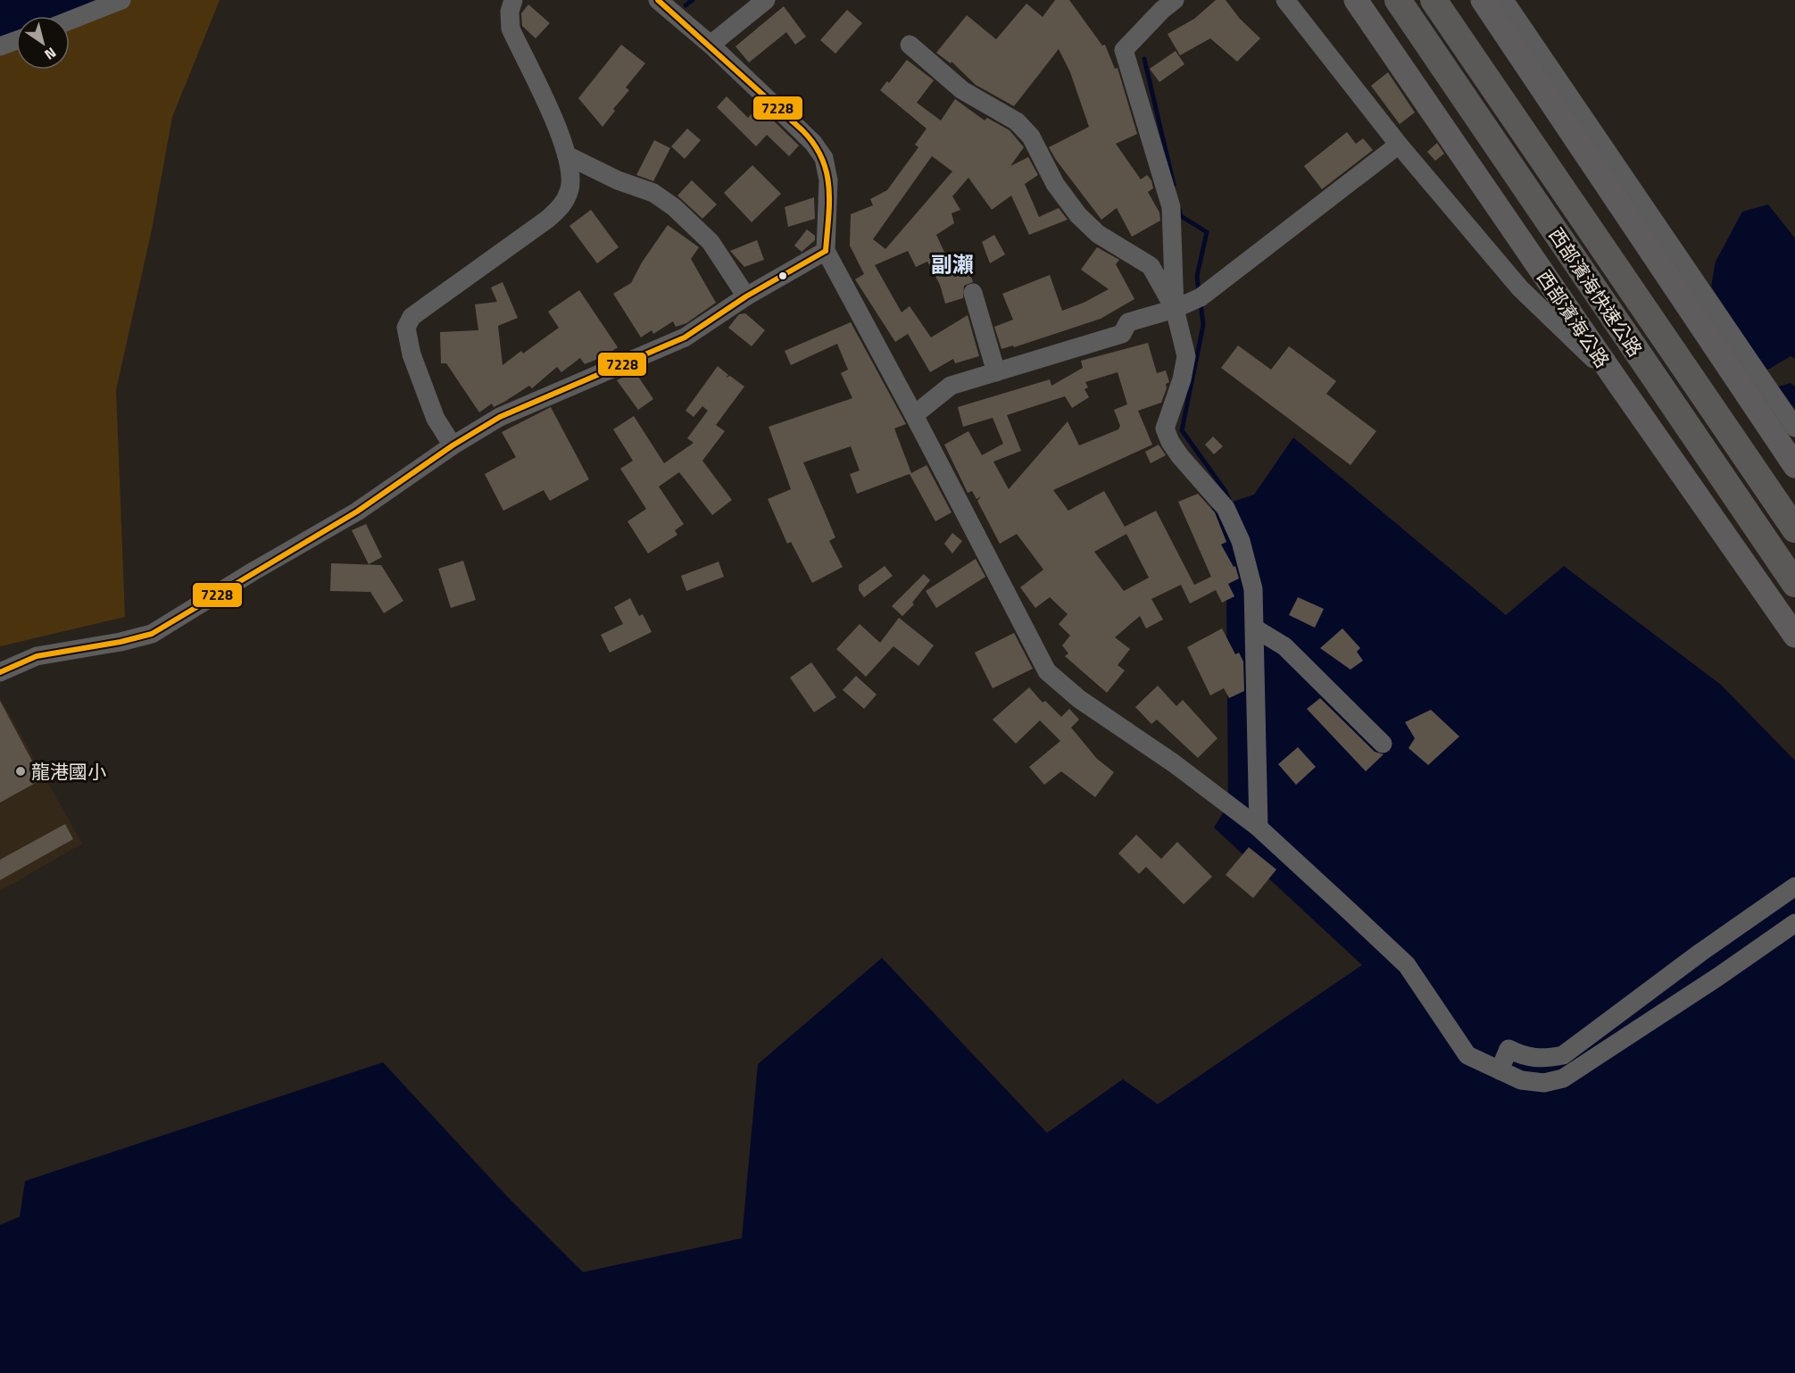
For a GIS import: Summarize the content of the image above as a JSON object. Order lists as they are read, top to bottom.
{
  "streets": {
    "highway": ["西部濱海快速公路"],
    "main road": ["西部濱海公路"]
  },
  "districts": ["副瀨"],
  "places": ["龍港國小"],
  "lines": ["transit line 7228"],
  "north": "bottom right"
}
